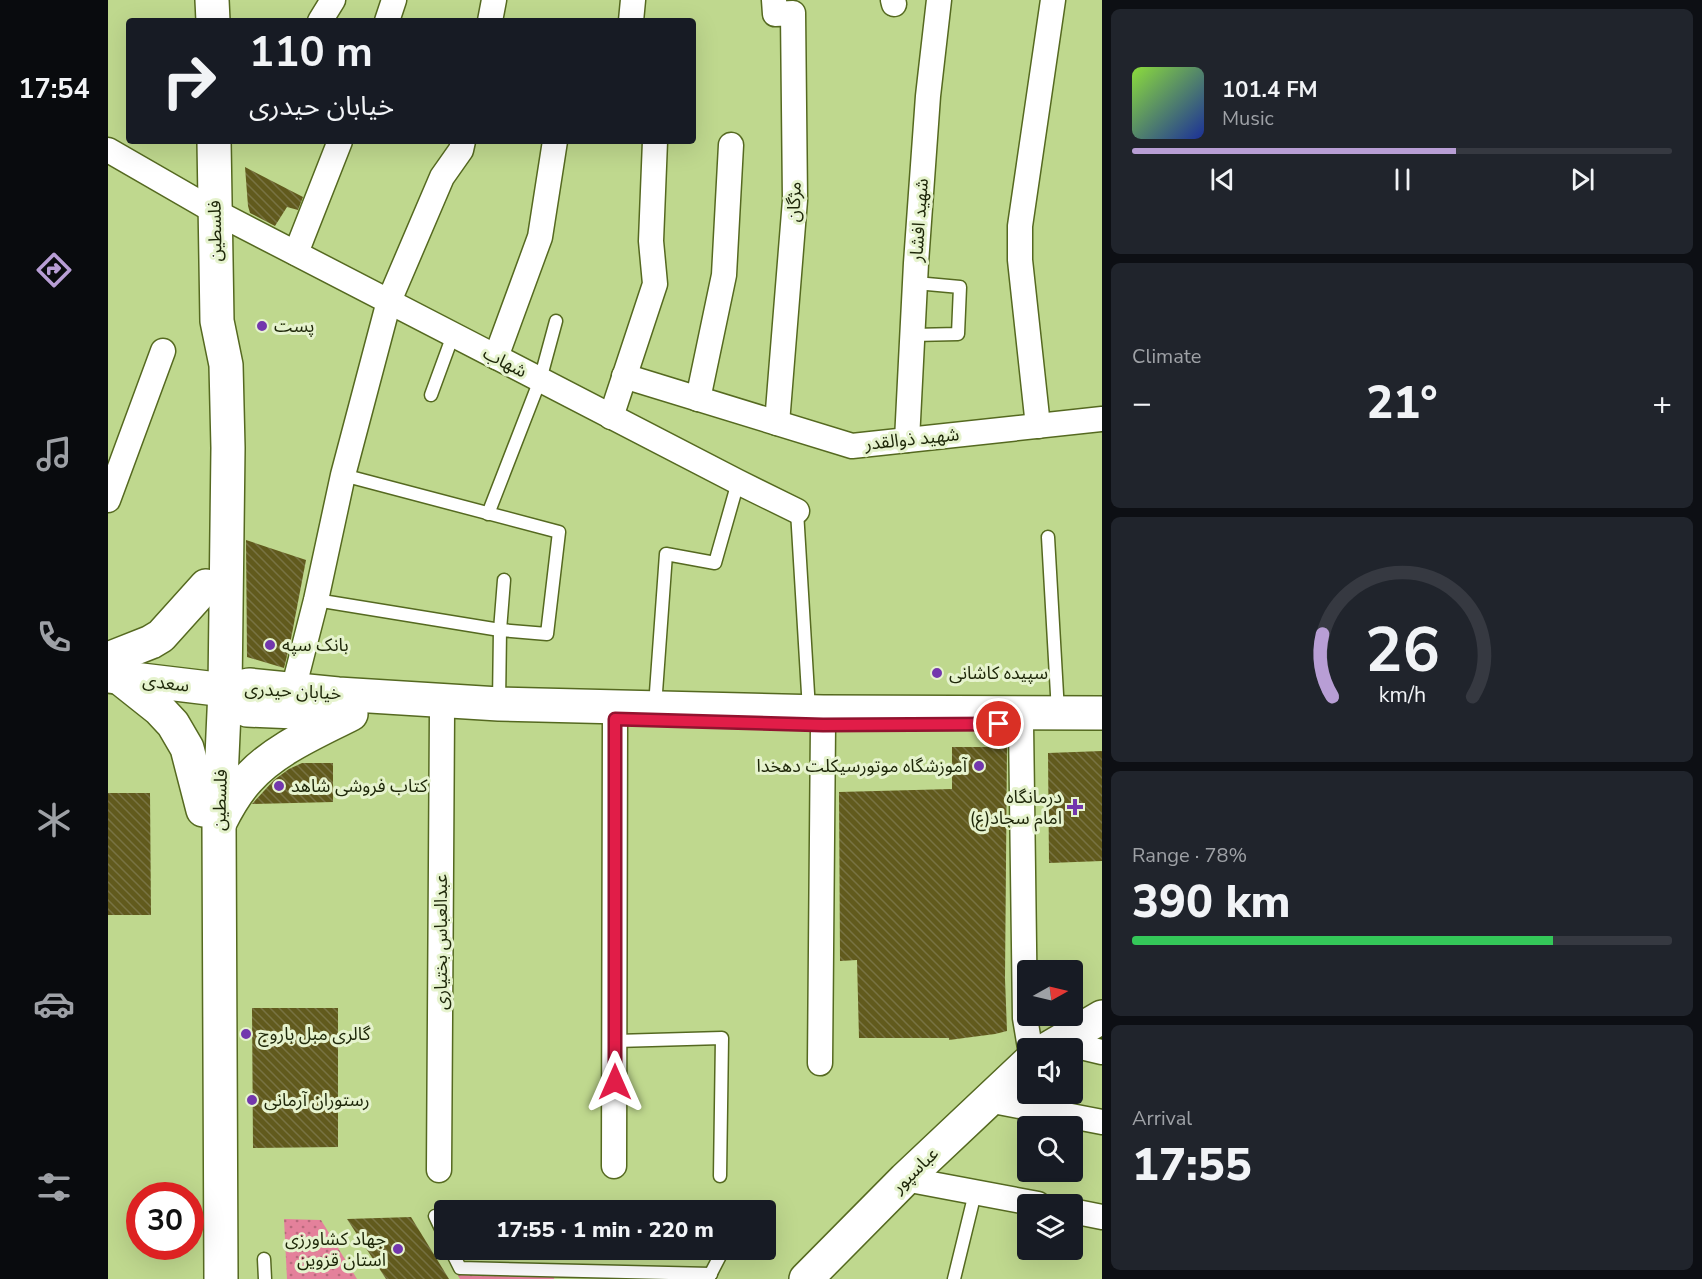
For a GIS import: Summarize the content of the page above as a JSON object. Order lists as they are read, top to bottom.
{
  "streets": {
    "main road": [
      "فلسطین",
      "سعدی",
      "خیابان حیدری",
      "عباسپور"
    ],
    "street": [
      "مژگان",
      "شهید افشار",
      "شهاب",
      "شهید ذوالقدر",
      "عبدالعباس بختیاری"
    ]
  },
  "crossings": [
    ["مژگان", "شهید ذوالقدر"],
    ["شهید افشار", "شهید ذوالقدر"],
    ["فلسطین", "شهاب"],
    ["فلسطین", "سعدی"],
    ["فلسطین", "خیابان حیدری"],
    ["سعدی", "خیابان حیدری"],
    ["خیابان حیدری", "عبدالعباس بختیاری"]
  ],
  "places": {
    "other": [
      "پست",
      "بانک سپه",
      "سپیده کاشانی",
      "آموزشگاه موتورسیکلت دهخدا",
      "کتاب فروشی شاهد",
      "گالری مبل باروج",
      "رستوران آرمانی",
      "جهاد کشاورزی استان قزوین"
    ],
    "health": ["درمانگاه امام سجاد(ع)"]
  },
  "north": "right",
  "page": {
    "tabs": "17:54",
    "turn": ["110 m", "خیابان حیدری"],
    "song": ["101.4 FM", "Music"],
    "tile": [
      "Climate",
      ["Range · 78%", "390 km"],
      ["Arrival", "17:55"]
    ],
    "heat": ["−", "21°", "+"],
    "limit": "30",
    "trip": "17:55 · 1 min · 220 m",
    "gauge": ["26", "km/h"]
  }
}
